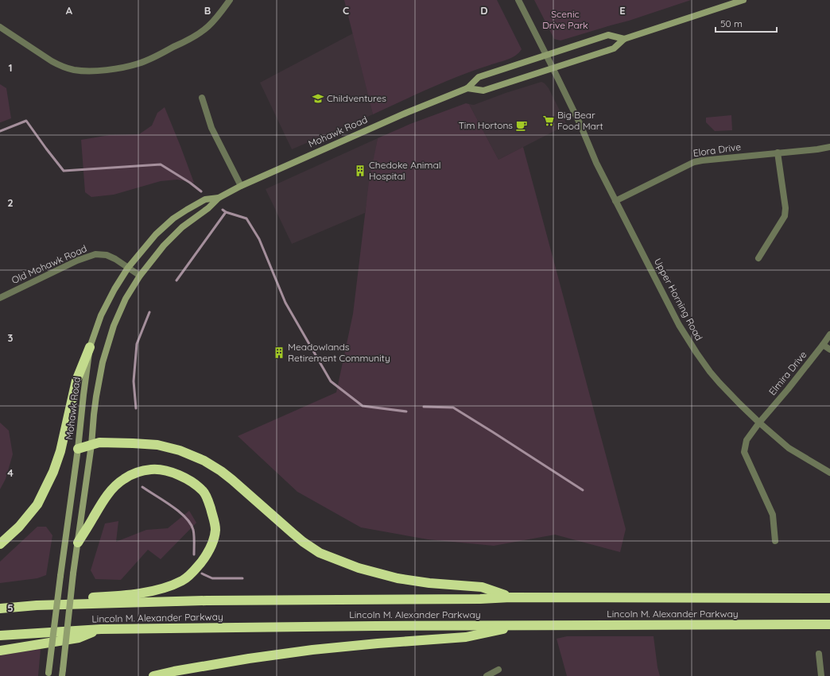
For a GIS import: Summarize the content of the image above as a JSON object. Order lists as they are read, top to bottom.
{
  "streets": {
    "highway": ["Lincoln M. Alexander Parkway"],
    "main road": ["Mohawk Road"],
    "street": [
      "Elora Drive",
      "Old Mohawk Road",
      "Upper Horning Road",
      "Elmira Drive"
    ]
  },
  "crossings": [
    ["Mohawk Road", "Old Mohawk Road"],
    ["Mohawk Road", "Upper Horning Road"],
    ["Elora Drive", "Upper Horning Road"],
    ["Upper Horning Road", "Elmira Drive"]
  ],
  "parks": ["Scenic Drive Park"],
  "places": {
    "school or university": ["Childventures"],
    "supermarket": ["Big Bear Food Mart"],
    "cafe": ["Tim Hortons"],
    "building": ["Chedoke Animal Hospital", "Meadowlands Retirement Community"]
  },
  "scale_bar": "50 m",
  "grid": {
    "columns": [
      "A",
      "B",
      "C",
      "D",
      "E"
    ],
    "rows": [
      "1",
      "2",
      "3",
      "4",
      "5"
    ]
  }
}
